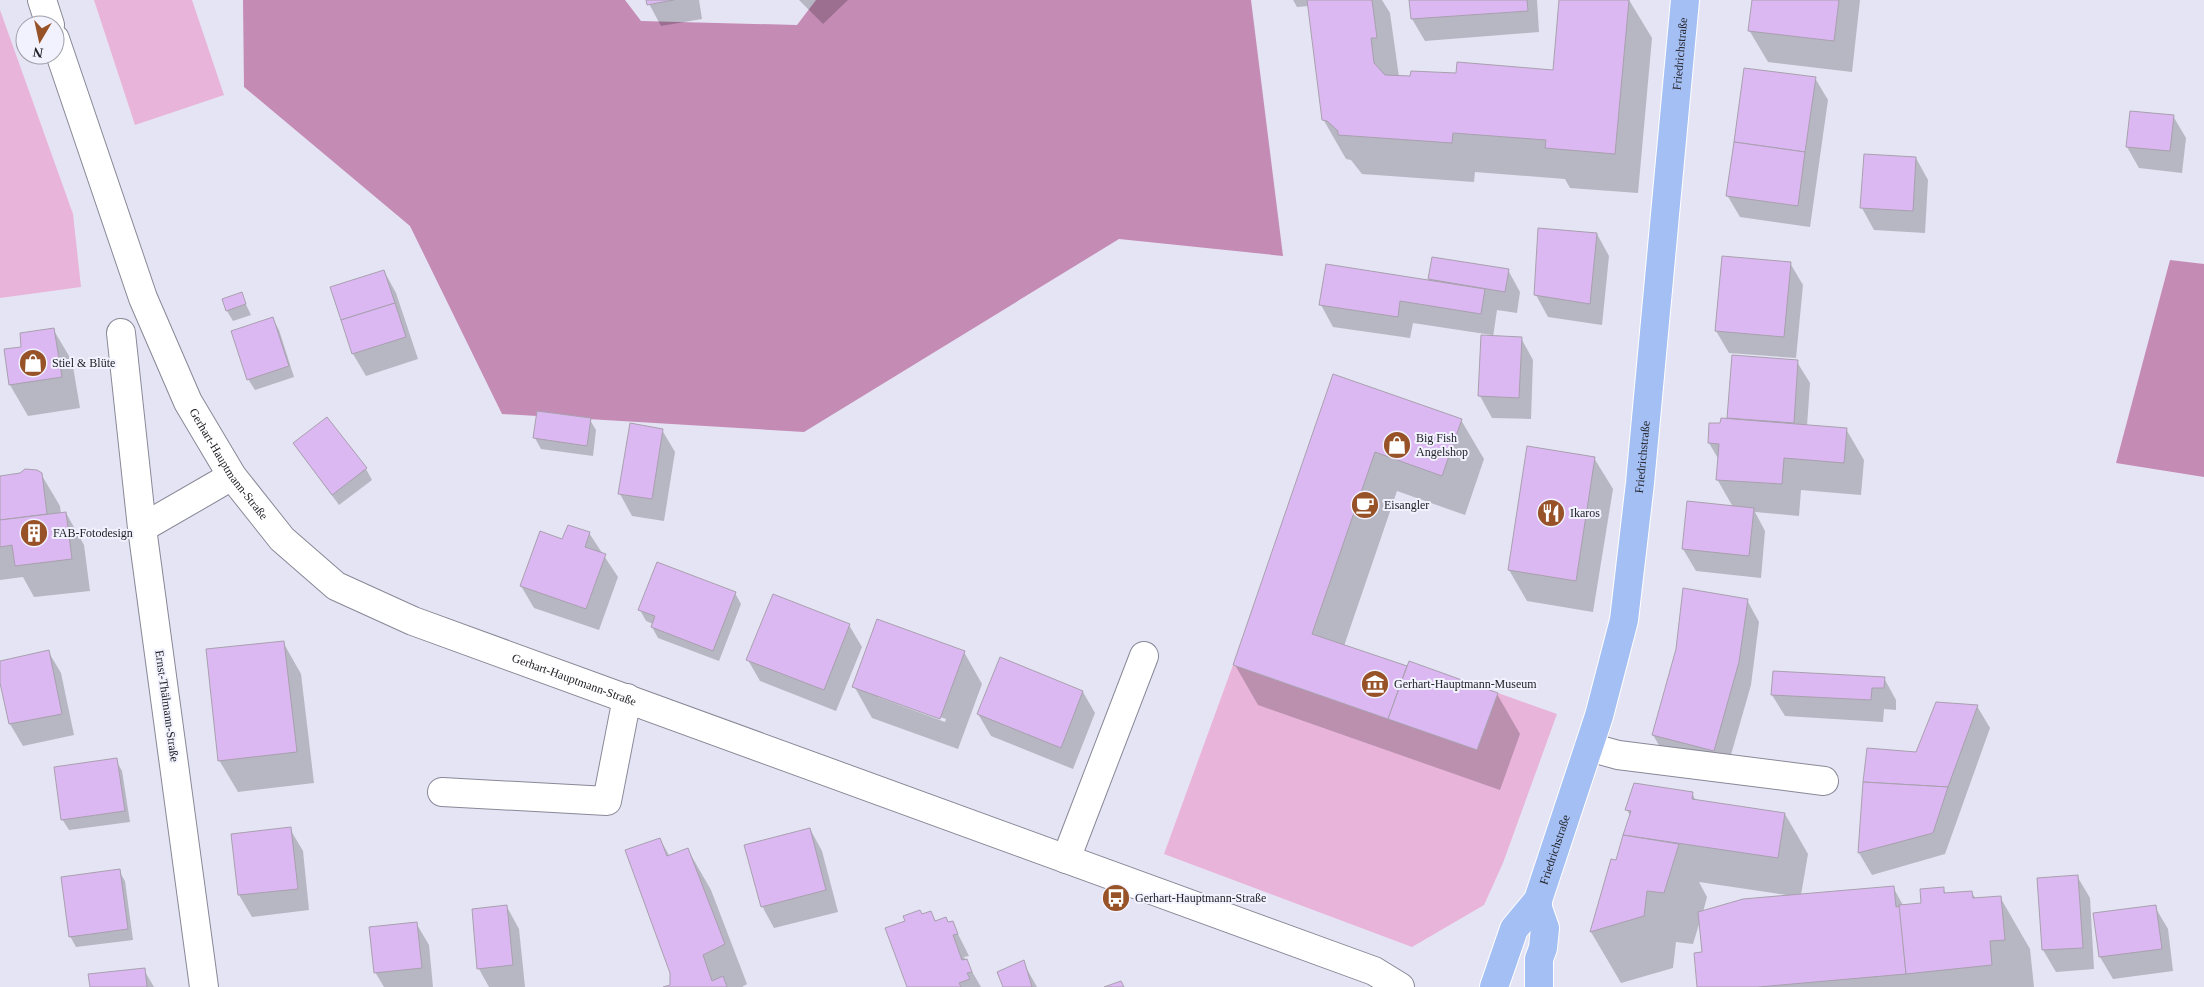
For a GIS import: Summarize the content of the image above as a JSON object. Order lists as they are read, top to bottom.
{
  "streets": {
    "main road": ["Friedrichstraße"],
    "street": ["Gerhart-Hauptmann-Straße", "Ernst-Thälmann-Straße"]
  },
  "places": {
    "shop": ["Stiel & Blüte", "Big Fish Angelshop"],
    "cafe": ["Eisangler"],
    "restaurant": ["Ikaros"],
    "building": ["FAB-Fotodesign"],
    "museum": ["Gerhart-Hauptmann-Museum"],
    "bus stop": ["Gerhart-Hauptmann-Straße"]
  },
  "north": "bottom"
}
